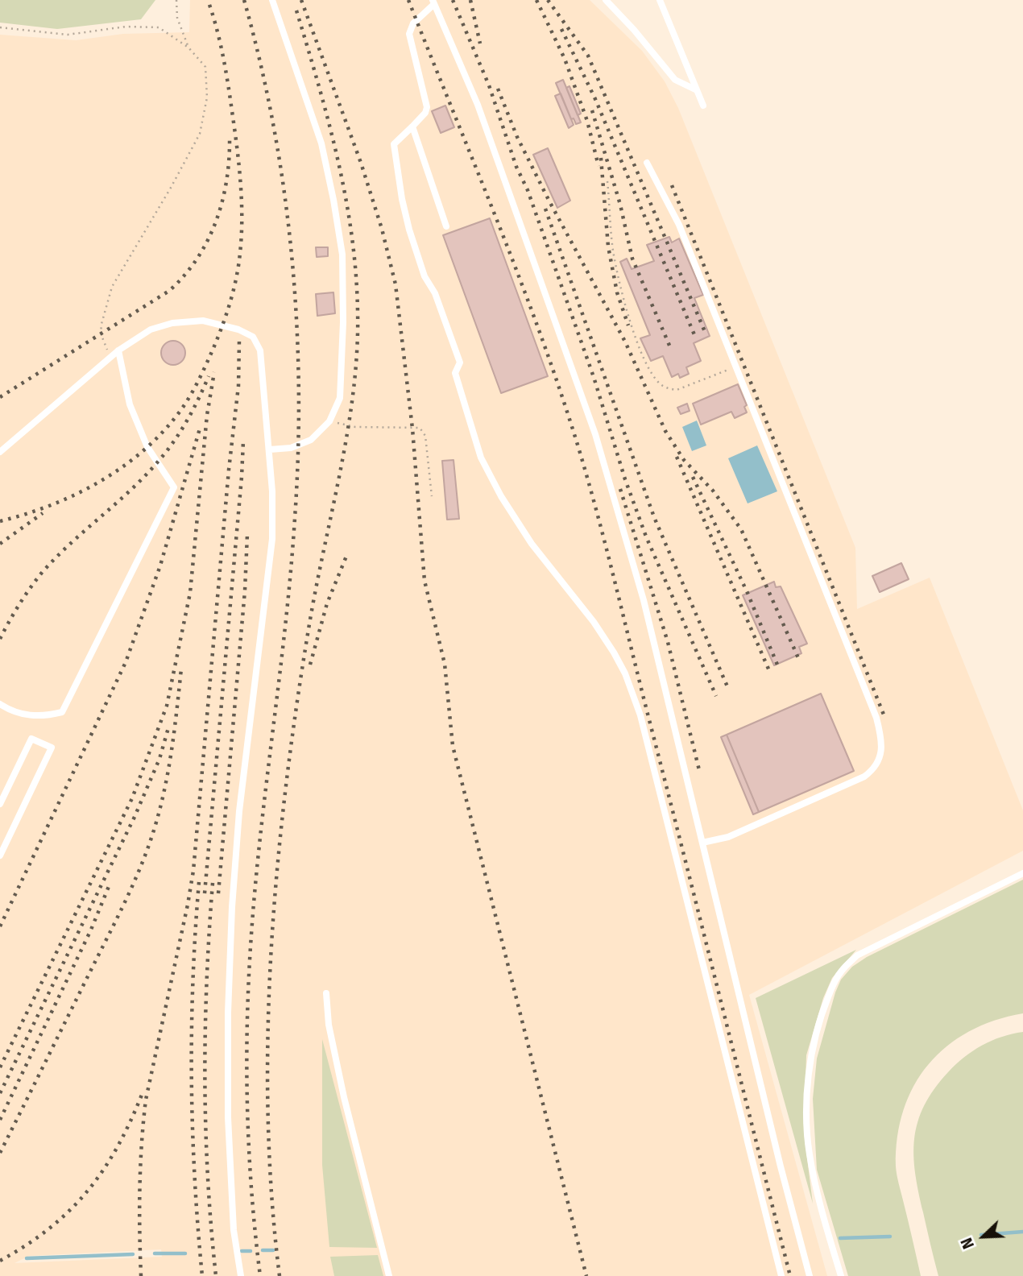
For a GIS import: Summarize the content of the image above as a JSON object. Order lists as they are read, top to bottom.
{
  "north": "bottom left"
}
